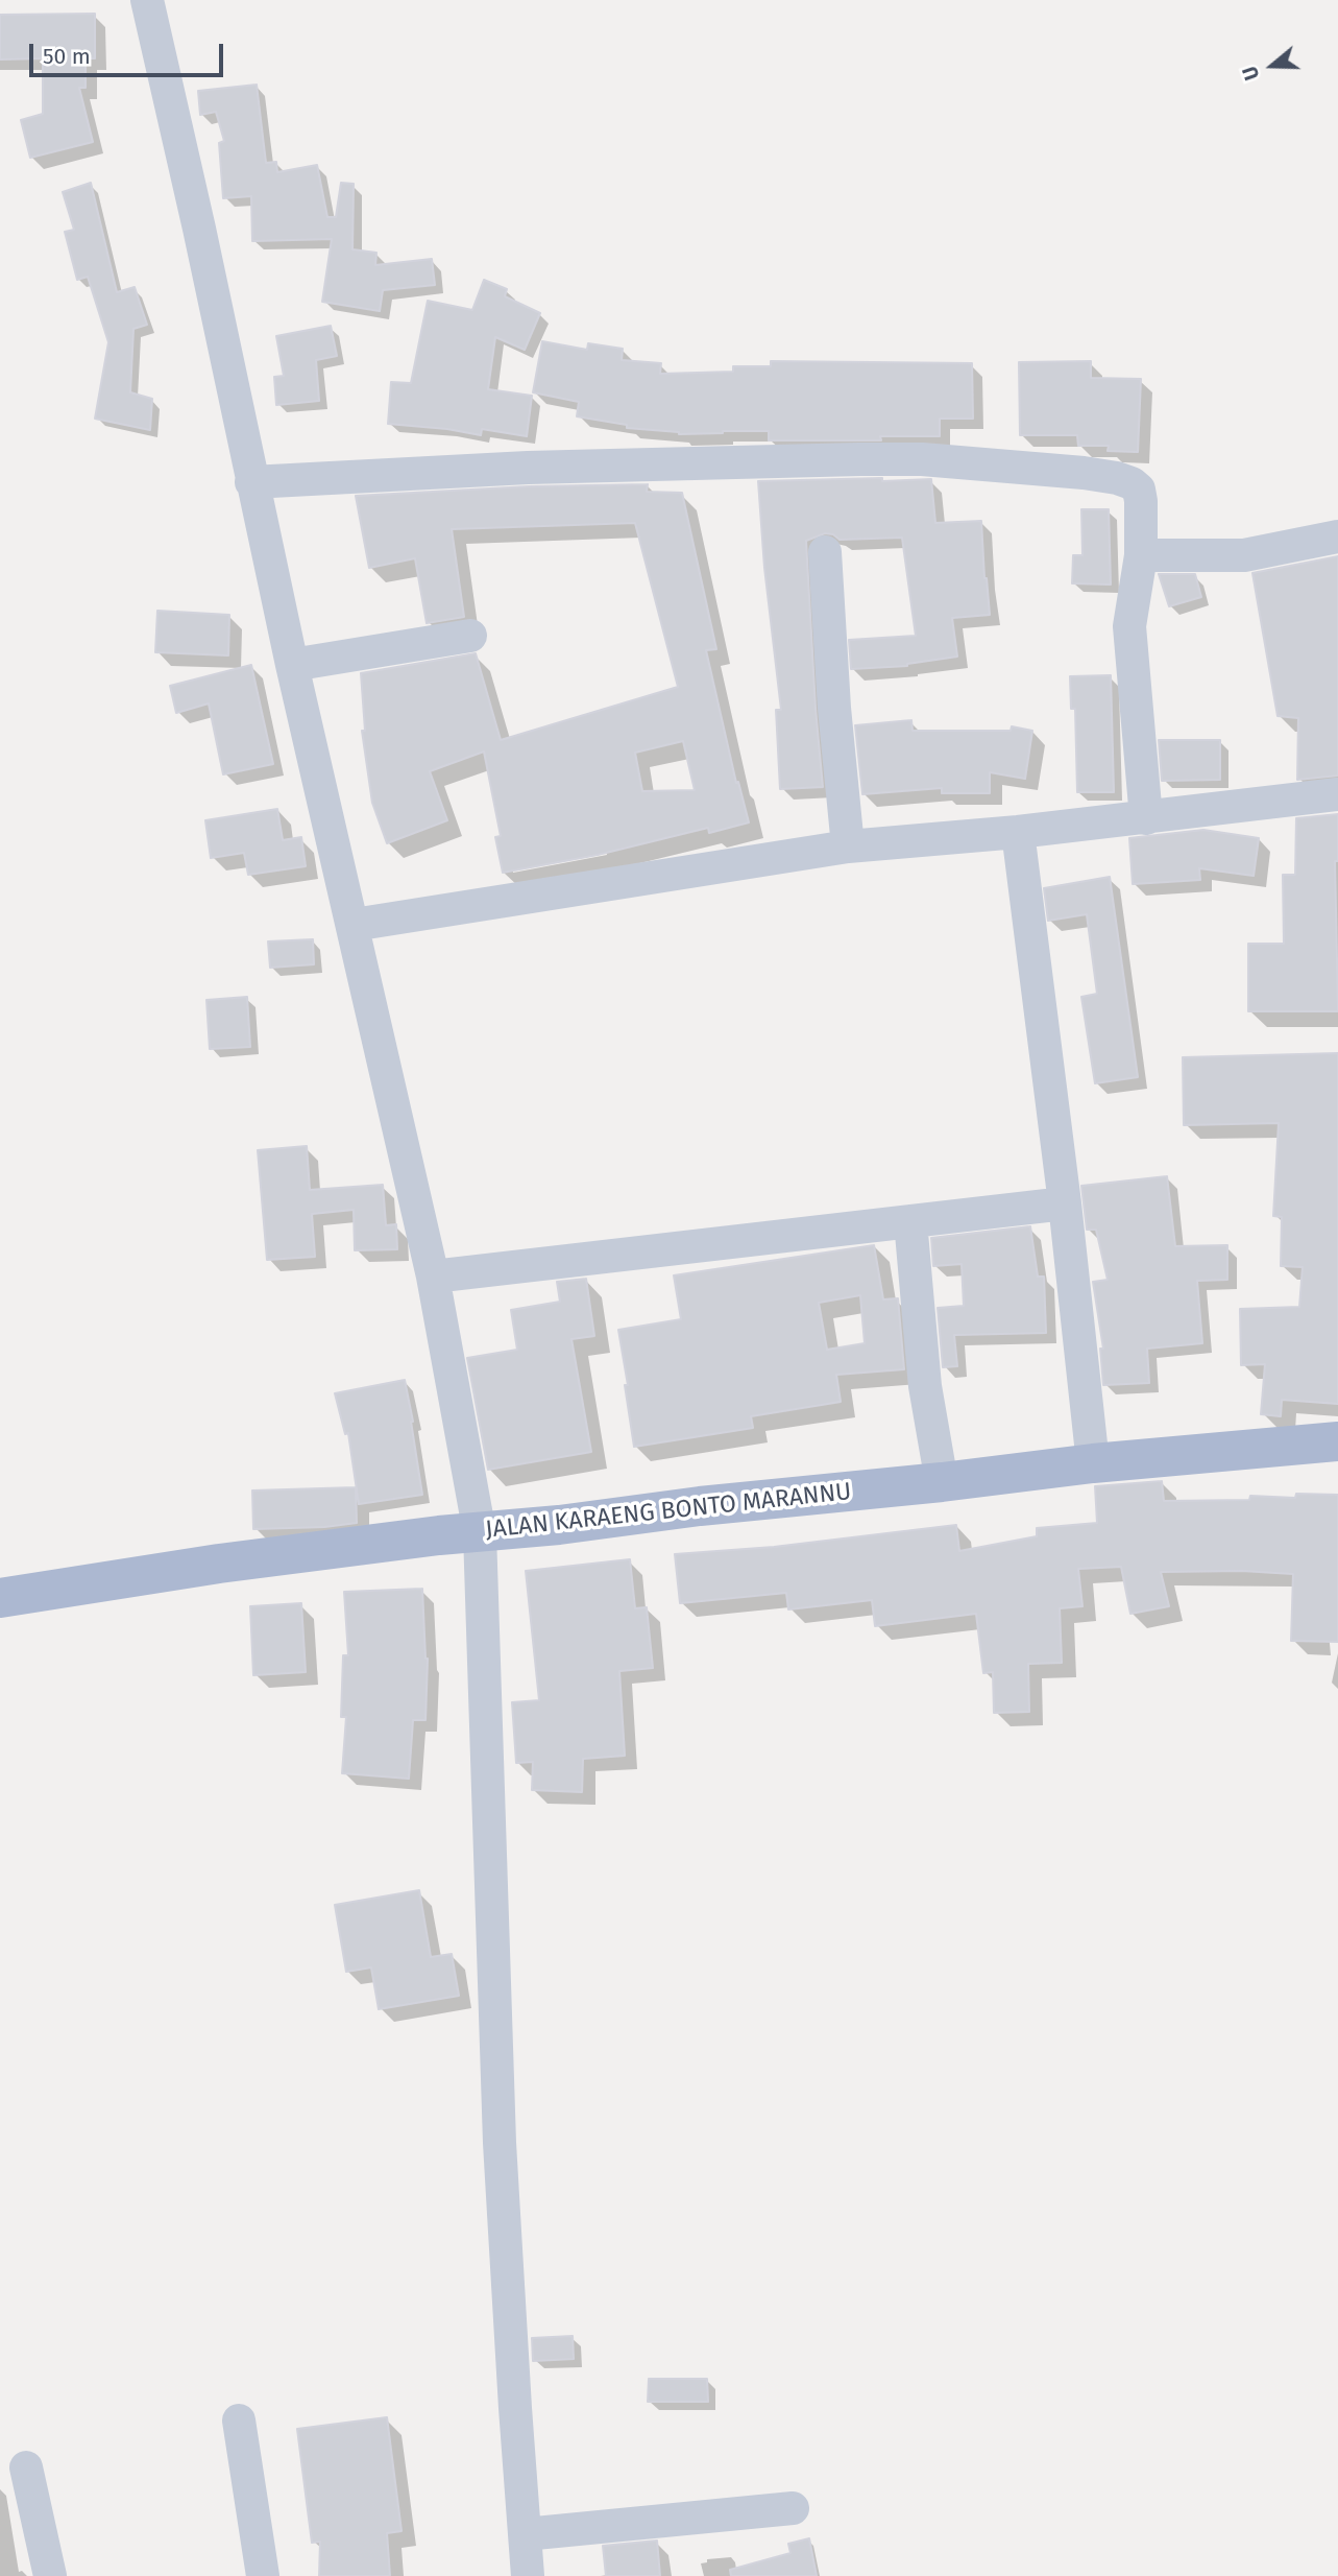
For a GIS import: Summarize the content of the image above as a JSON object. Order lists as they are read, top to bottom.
{
  "streets": {
    "main road": ["JALAN KARAENG BONTO MARANNU"]
  },
  "scale_bar": "50 m",
  "north": "left"
}
